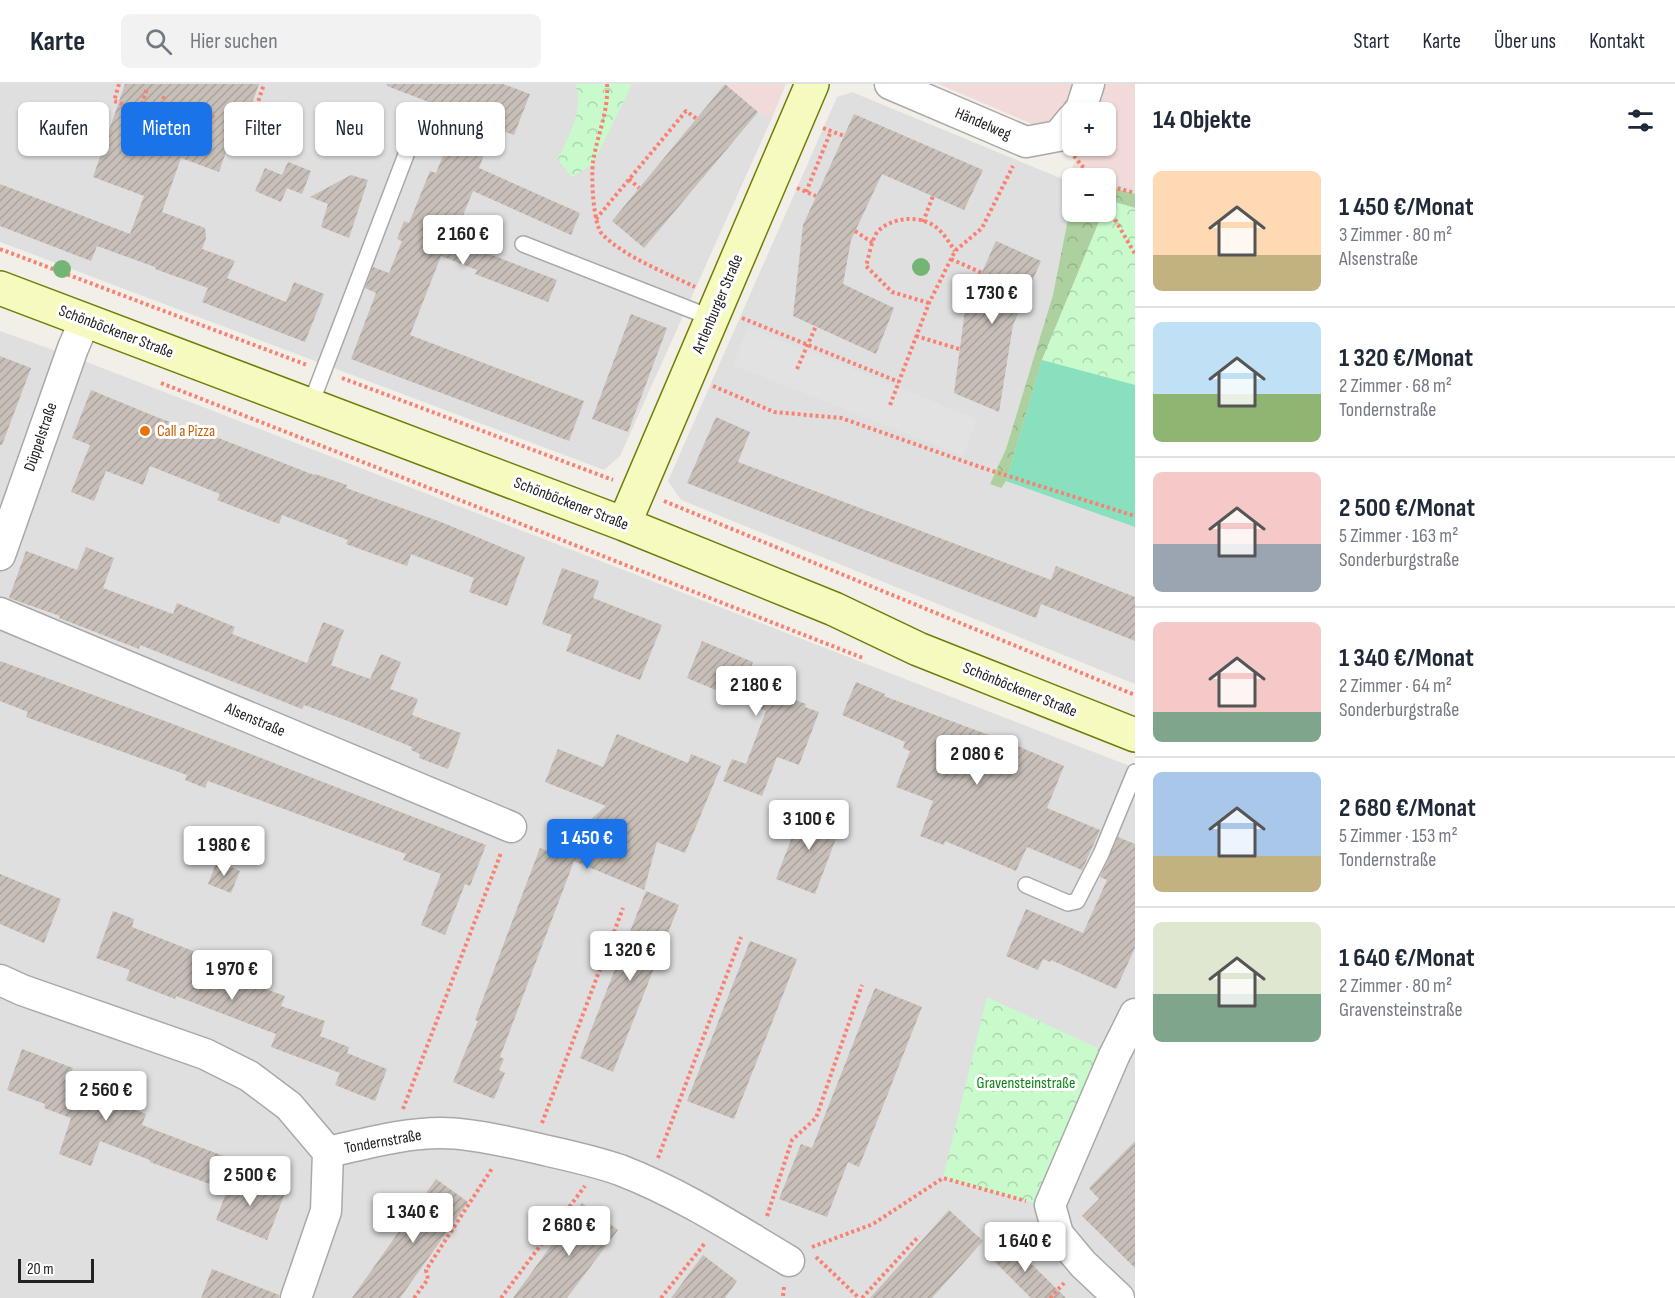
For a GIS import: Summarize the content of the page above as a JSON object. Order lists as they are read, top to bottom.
{
  "streets": {
    "main road": ["Artlenburger Straße", "Schönböckener Straße"],
    "street": [
      "Händelweg",
      "Düppelstraße",
      "Alsenstraße",
      "Tondernstraße"
    ]
  },
  "crossings": [
    ["Artlenburger Straße", "Schönböckener Straße"],
    ["Schönböckener Straße", "Düppelstraße"]
  ],
  "parks": ["Gravensteinstraße"],
  "places": ["Call a Pizza"],
  "scale_bar": "20 m",
  "page": {
    "header": "Karte",
    "search": "Hier suchen",
    "nav": [
      "Start",
      "Karte",
      "Über uns",
      "Kontakt"
    ],
    "heading": "14 Objekte",
    "map_buttons": ["+", "−"],
    "chip": [
      "Kaufen",
      "Mieten",
      "Filter",
      "Neu",
      "Wohnung"
    ],
    "list": [
      {
        "name": "1 450 €/Monat",
        "note": "3 Zimmer · 80 m² · Alsenstraße"
      },
      {
        "name": "1 320 €/Monat",
        "note": "2 Zimmer · 68 m² · Tondernstraße"
      },
      {
        "name": "2 500 €/Monat",
        "note": "5 Zimmer · 163 m² · Sonderburgstraße"
      },
      {
        "name": "1 340 €/Monat",
        "note": "2 Zimmer · 64 m² · Sonderburgstraße"
      },
      {
        "name": "2 680 €/Monat",
        "note": "5 Zimmer · 153 m² · Tondernstraße"
      },
      {
        "name": "1 640 €/Monat",
        "note": "2 Zimmer · 80 m² · Gravensteinstraße"
      }
    ],
    "price": [
      "2 160 €",
      "1 730 €",
      "2 180 €",
      "2 080 €",
      "3 100 €",
      "1 450 €",
      "1 980 €",
      "1 320 €",
      "1 970 €",
      "2 560 €",
      "2 500 €",
      "1 340 €",
      "2 680 €",
      "1 640 €"
    ],
    "scale": "20 m"
  }
}
